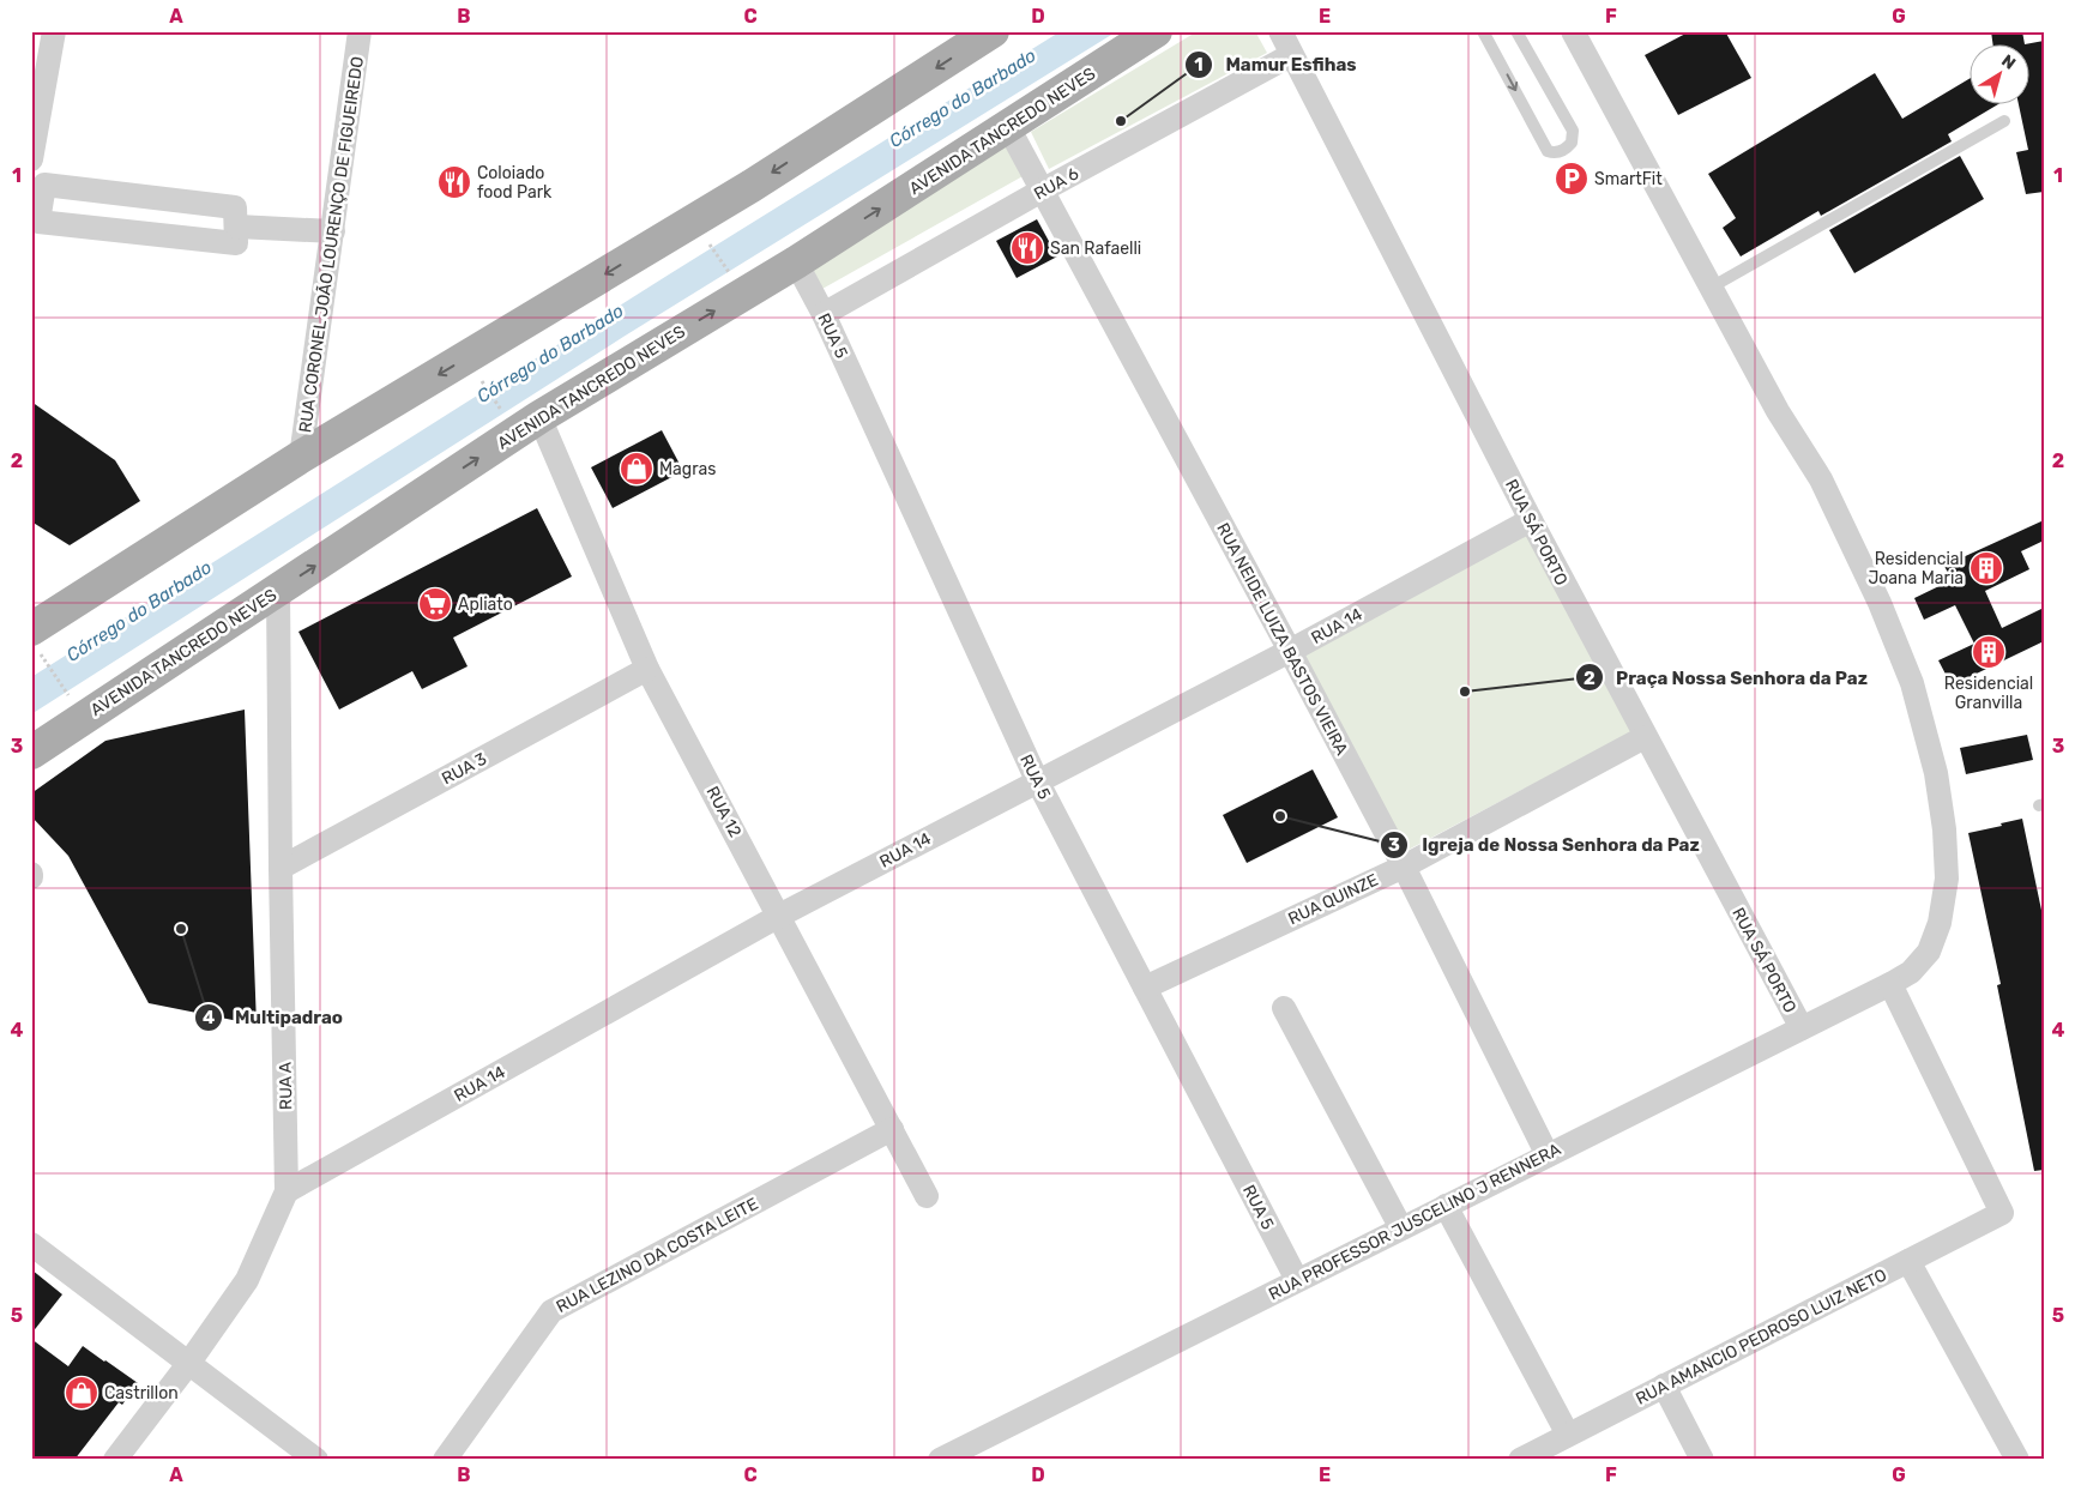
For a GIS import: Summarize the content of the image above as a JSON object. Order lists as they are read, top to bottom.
{
  "streets": {
    "main road": ["AVENIDA TANCREDO NEVES"],
    "street": [
      "RUA 6",
      "RUA CORONEL JOÃO LOURENÇO DE FIGUEIREDO",
      "RUA 5",
      "RUA SÁ PORTO",
      "RUA 14",
      "RUA NEIDE LUIZA BASTOS VIEIRA",
      "RUA 3",
      "RUA 12",
      "RUA QUINZE",
      "RUA A",
      "RUA PROFESSOR JUSCELINO J RENNERA",
      "RUA LEZINO DA COSTA LEITE",
      "RUA AMANCIO PEDROSO LUIZ NETO"
    ]
  },
  "crossings": [
    ["AVENIDA TANCREDO NEVES", "RUA 5"],
    ["AVENIDA TANCREDO NEVES", "RUA NEIDE LUIZA BASTOS VIEIRA"],
    ["AVENIDA TANCREDO NEVES", "RUA 12"],
    ["AVENIDA TANCREDO NEVES", "RUA A"],
    ["RUA 6", "RUA 5"],
    ["RUA 6", "RUA SÁ PORTO"],
    ["RUA 6", "RUA NEIDE LUIZA BASTOS VIEIRA"],
    ["RUA 5", "RUA 14"],
    ["RUA 5", "RUA QUINZE"],
    ["RUA 5", "RUA PROFESSOR JUSCELINO J RENNERA"],
    ["RUA SÁ PORTO", "RUA 14"],
    ["RUA SÁ PORTO", "RUA QUINZE"],
    ["RUA SÁ PORTO", "RUA PROFESSOR JUSCELINO J RENNERA"],
    ["RUA 14", "RUA NEIDE LUIZA BASTOS VIEIRA"],
    ["RUA 14", "RUA 12"],
    ["RUA 14", "RUA A"],
    ["RUA NEIDE LUIZA BASTOS VIEIRA", "RUA QUINZE"],
    ["RUA NEIDE LUIZA BASTOS VIEIRA", "RUA PROFESSOR JUSCELINO J RENNERA"],
    ["RUA 3", "RUA 12"],
    ["RUA 3", "RUA A"],
    ["RUA 12", "RUA LEZINO DA COSTA LEITE"],
    ["RUA PROFESSOR JUSCELINO J RENNERA", "RUA AMANCIO PEDROSO LUIZ NETO"]
  ],
  "water": ["Córrego do Barbado"],
  "places": {
    "other": [
      "Mamur Esfihas",
      "Praça Nossa Senhora da Paz",
      "Igreja de Nossa Senhora da Paz",
      "Multipadrao"
    ],
    "parking": ["SmartFit"],
    "restaurant": ["Coloiado food Park", "San Rafaelli"],
    "shop": ["Magras", "Castrillon"],
    "building": ["Residencial Joana Maria", "Residencial Granvilla"],
    "supermarket": ["Apliato"]
  },
  "north": "top right",
  "grid": {
    "columns": [
      "A",
      "B",
      "C",
      "D",
      "E",
      "F",
      "G"
    ],
    "rows": [
      "1",
      "2",
      "3",
      "4",
      "5"
    ]
  }
}
